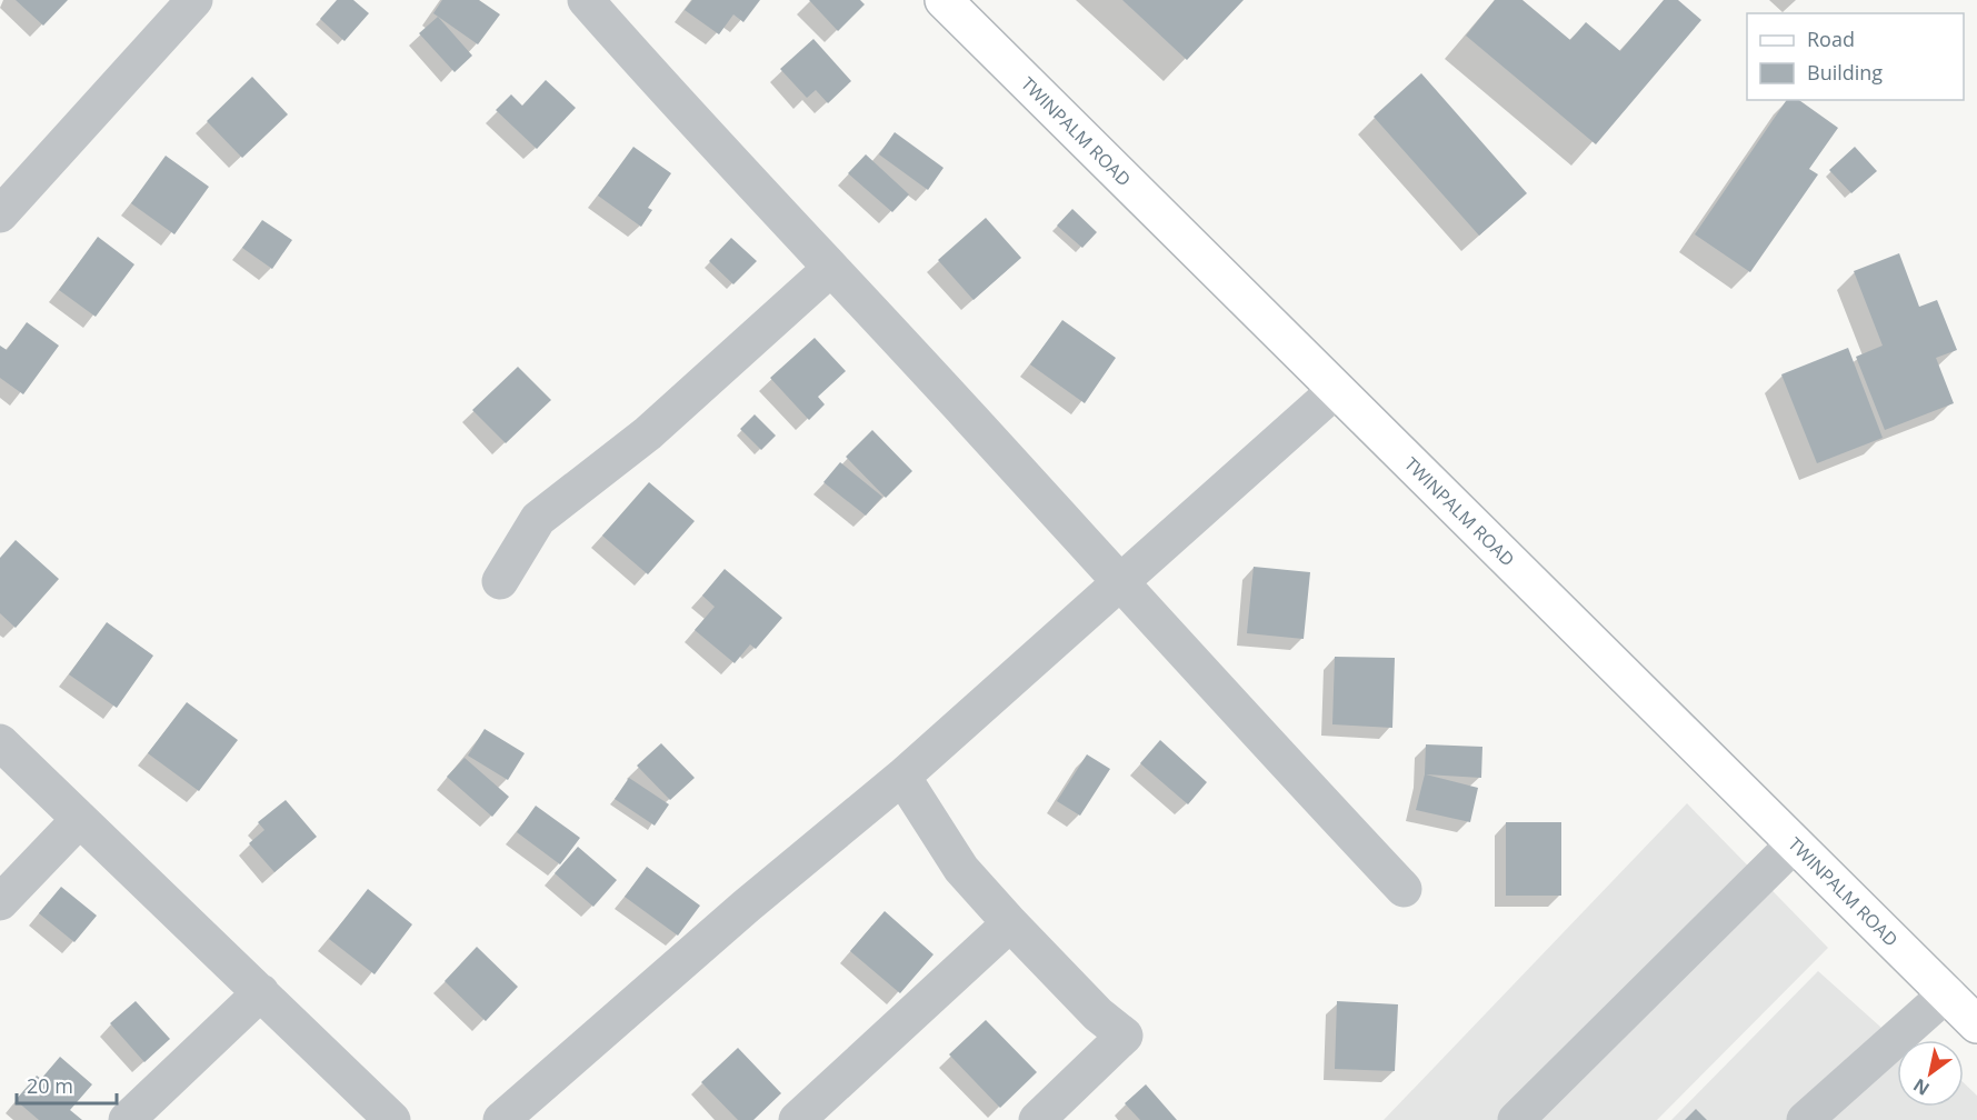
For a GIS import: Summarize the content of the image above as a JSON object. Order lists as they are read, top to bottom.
{
  "streets": {
    "main road": ["TWINPALM ROAD"]
  },
  "legend": ["Road", "Building"],
  "scale_bar": "20 m",
  "north": "bottom left"
}
